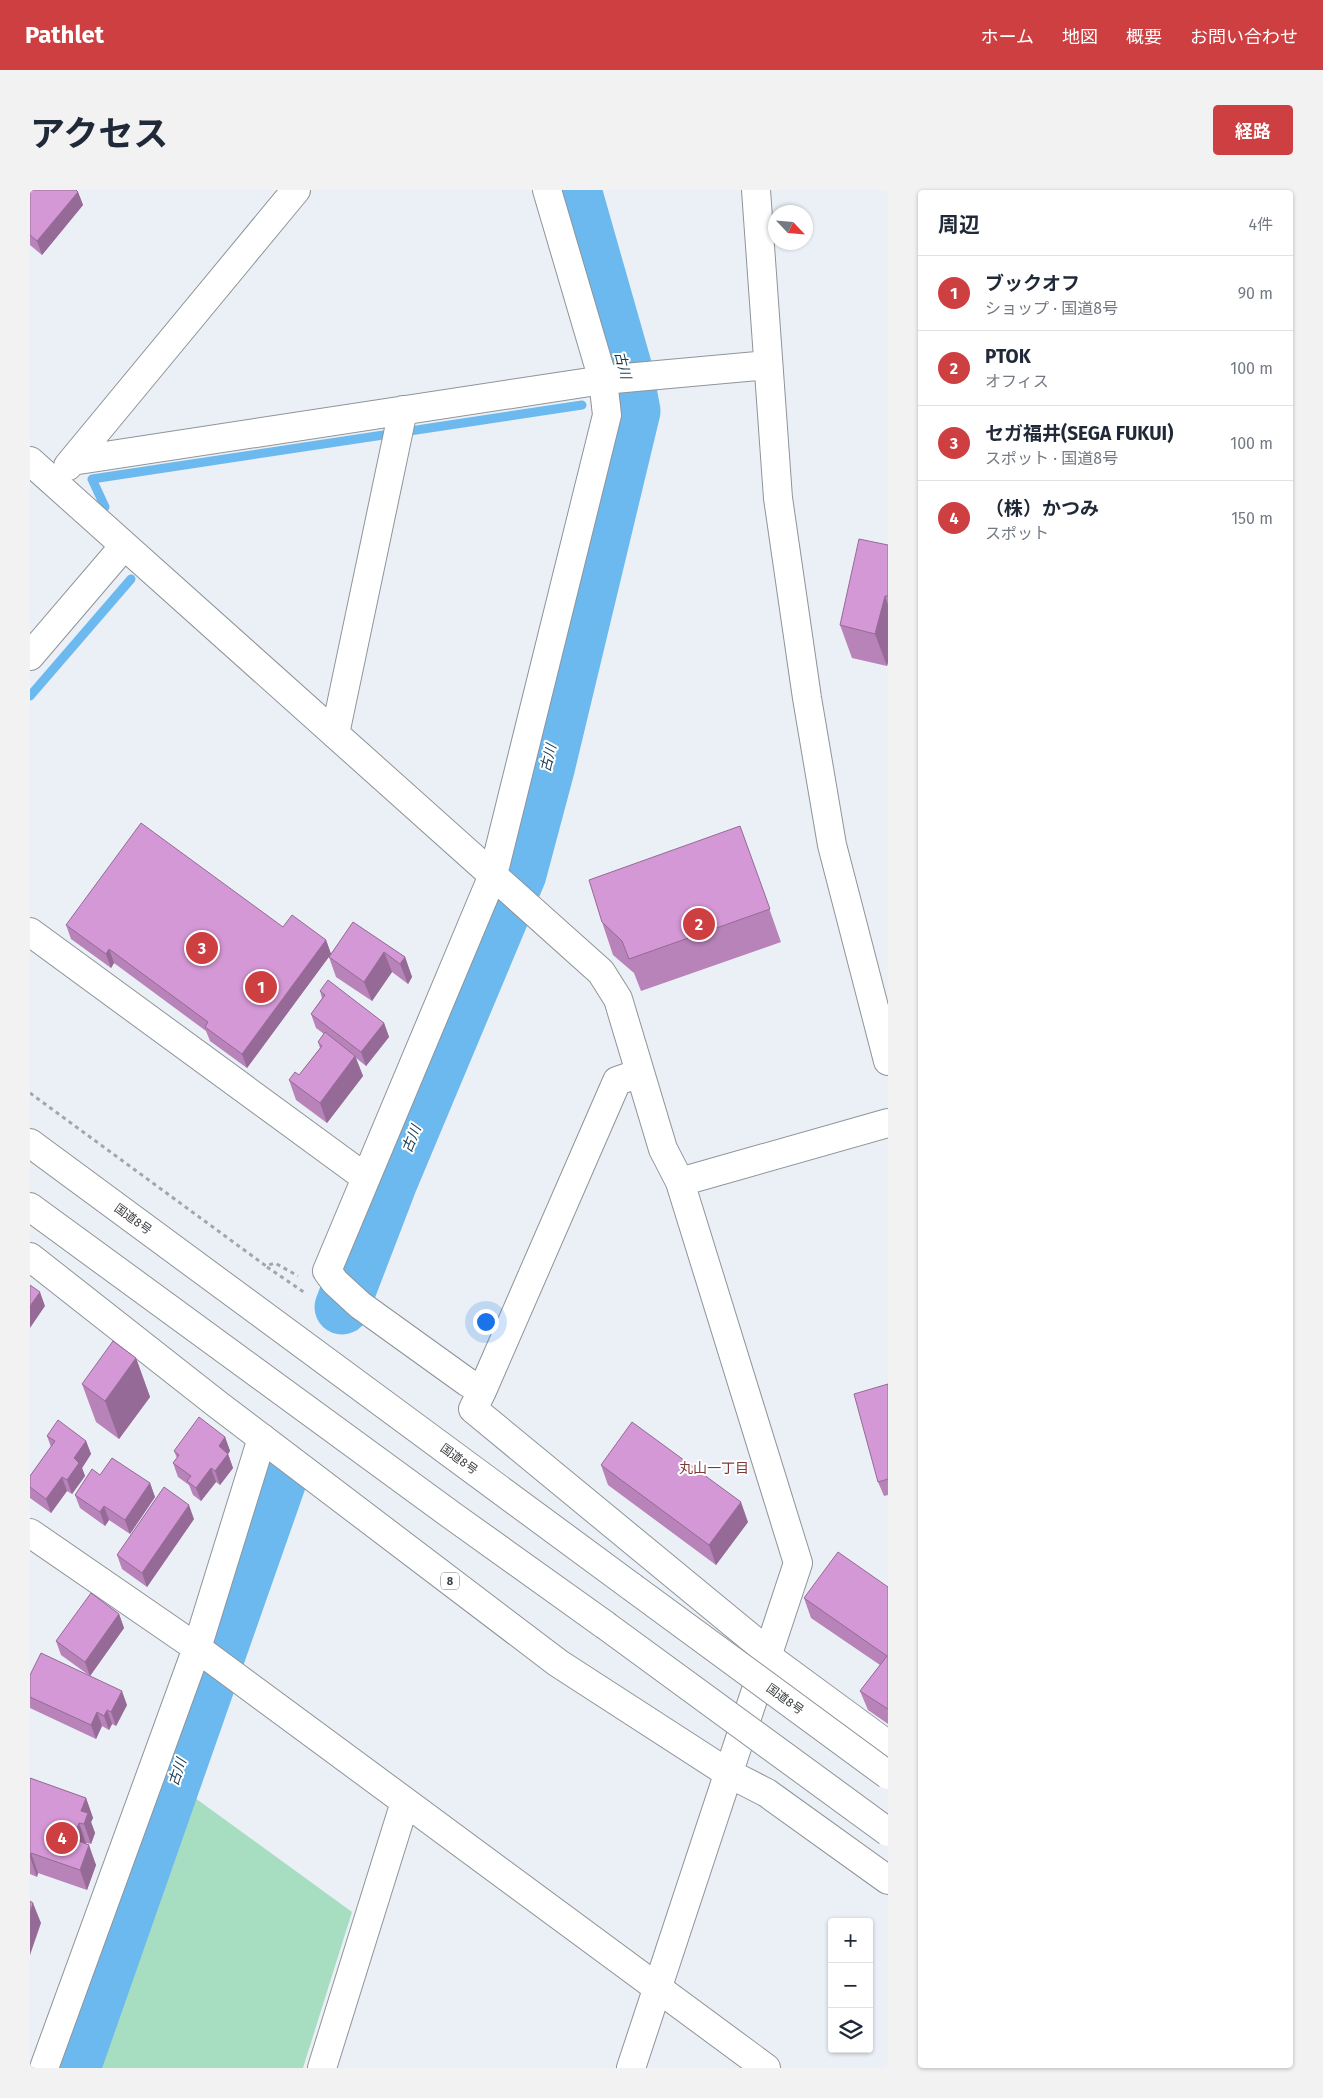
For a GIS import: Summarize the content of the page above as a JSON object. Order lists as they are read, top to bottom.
{
  "streets": {
    "main road": ["国道8号", "8"]
  },
  "districts": ["丸山一丁目"],
  "water": ["古川"],
  "north": "bottom right",
  "page": {
    "header": "Pathlet",
    "nav": [
      "ホーム",
      "地図",
      "概要",
      "お問い合わせ"
    ],
    "title": "アクセス",
    "buttons": "経路",
    "heading": ["周辺", "4件"],
    "list": [
      {
        "mark": "1",
        "name": "ブックオフ",
        "note": "ショップ · 国道8号",
        "value": "90 m"
      },
      {
        "mark": "2",
        "name": "PTOK",
        "note": "オフィス",
        "value": "100 m"
      },
      {
        "mark": "3",
        "name": "セガ福井(SEGA FUKUI)",
        "note": "スポット · 国道8号",
        "value": "100 m"
      },
      {
        "mark": "4",
        "name": "（株）かつみ",
        "note": "スポット",
        "value": "150 m"
      }
    ],
    "pins": [
      "2",
      "3",
      "1",
      "4"
    ],
    "map_buttons": ["+", "−"]
  }
}
